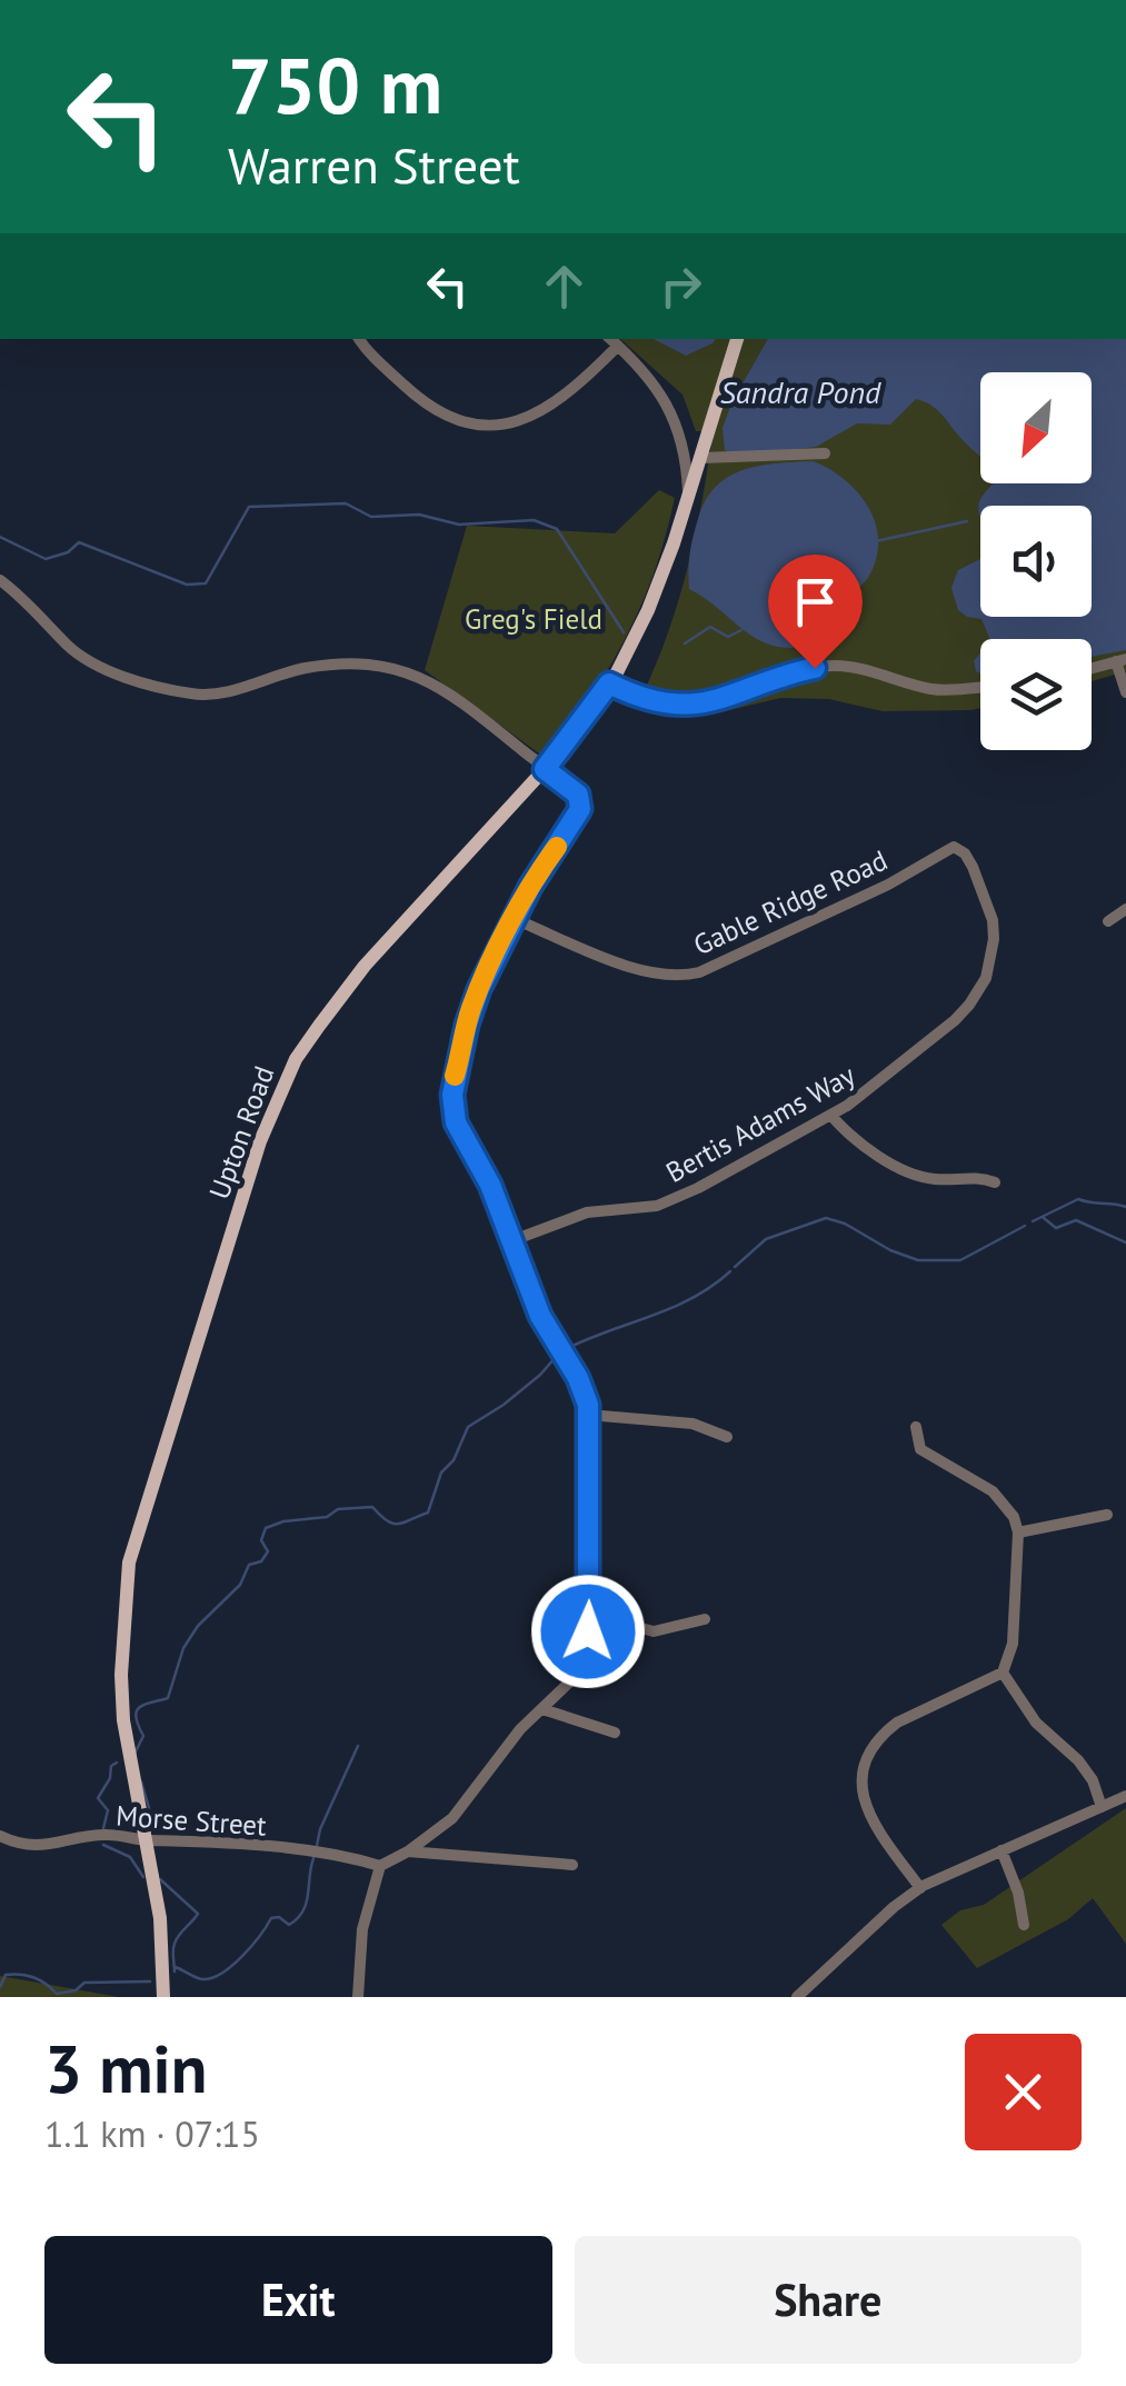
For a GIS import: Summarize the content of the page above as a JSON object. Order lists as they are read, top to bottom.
{
  "streets": {
    "main road": ["Upton Road"],
    "street": ["Gable Ridge Road", "Bertis Adams Way", "Morse Street"]
  },
  "crossings": [
    ["Gable Ridge Road", "Bertis Adams Way"],
    ["Upton Road", "Morse Street"]
  ],
  "water": ["Sandra Pond"],
  "parks": ["Greg's Field"],
  "north": "bottom left",
  "page": {
    "turn": ["750 m", "Warren Street"],
    "heading": ["3 min", "1.1 km · 07:15"],
    "buttons": ["Exit", "Share"]
  }
}
